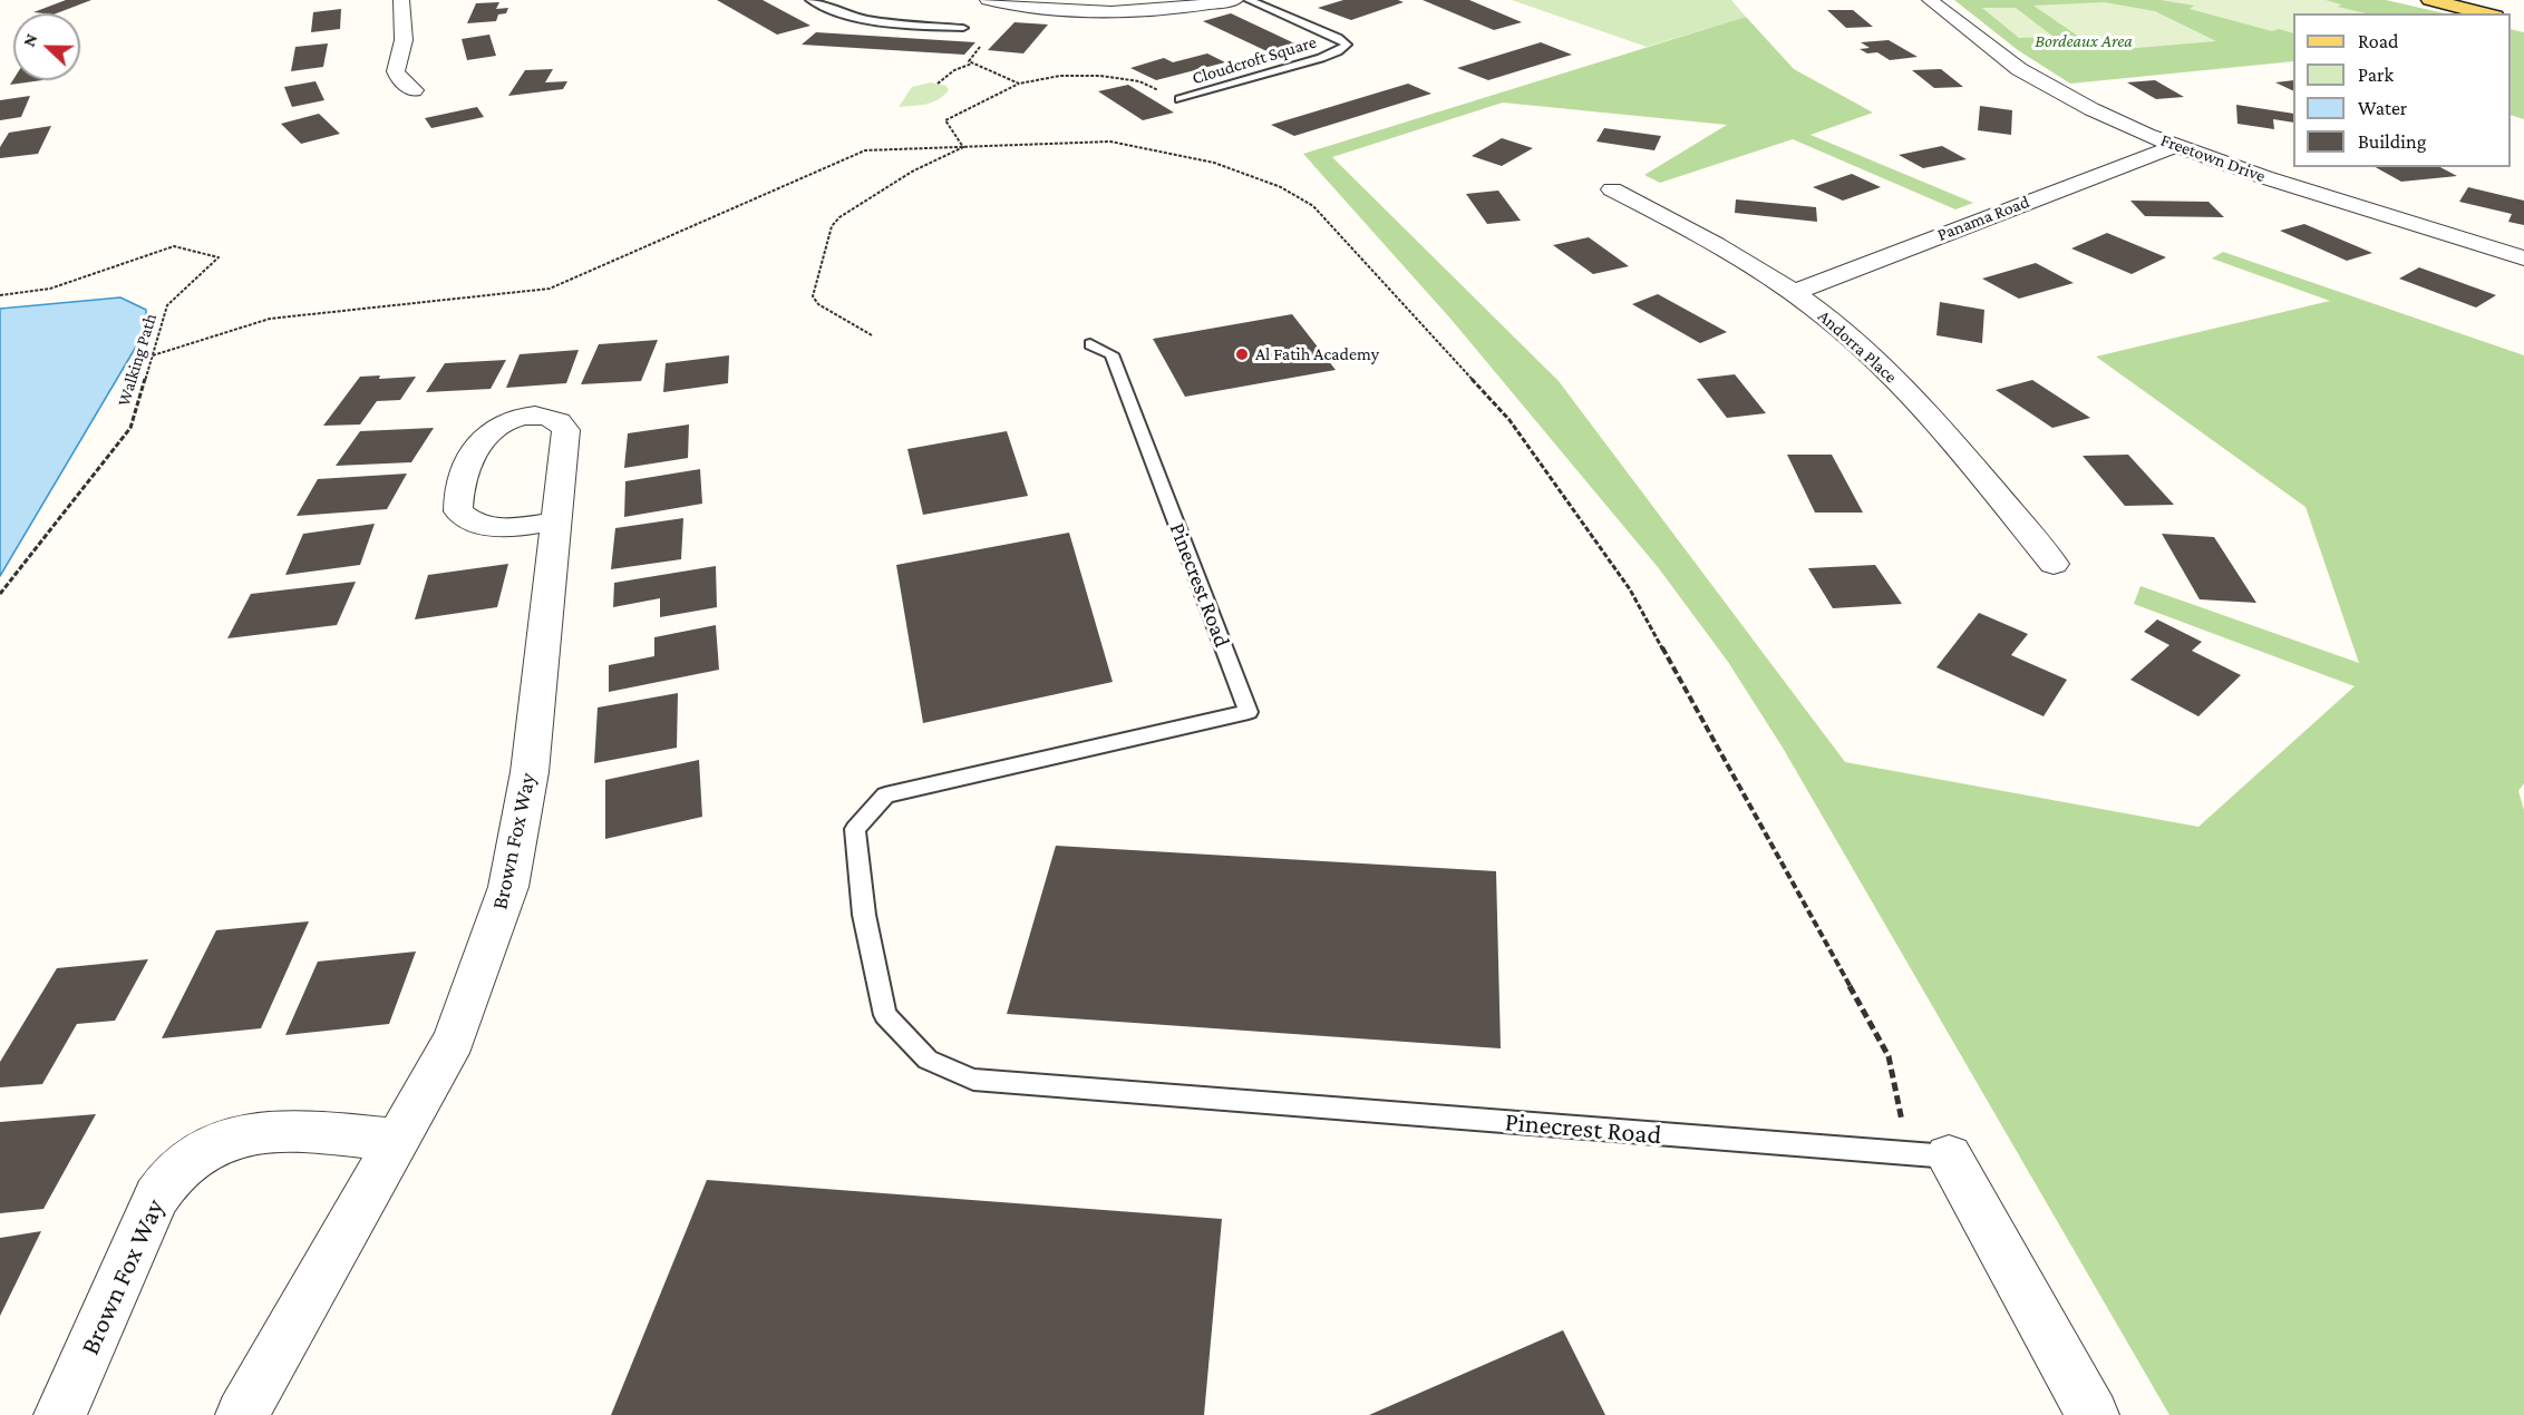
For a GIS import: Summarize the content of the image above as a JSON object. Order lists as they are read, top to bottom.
{
  "streets": {
    "street": [
      "Freetown Drive",
      "Panama Road",
      "Andorra Place",
      "Pinecrest Road",
      "Brown Fox Way"
    ],
    "lane": ["Cloudcroft Square"],
    "path": ["Walking Path"]
  },
  "crossings": [
    ["Freetown Drive", "Panama Road"],
    ["Panama Road", "Andorra Place"]
  ],
  "parks": ["Bordeaux Area"],
  "places": ["Al Fatih Academy"],
  "legend": [
    "Road",
    "Park",
    "Water",
    "Building"
  ],
  "north": "left"
}
